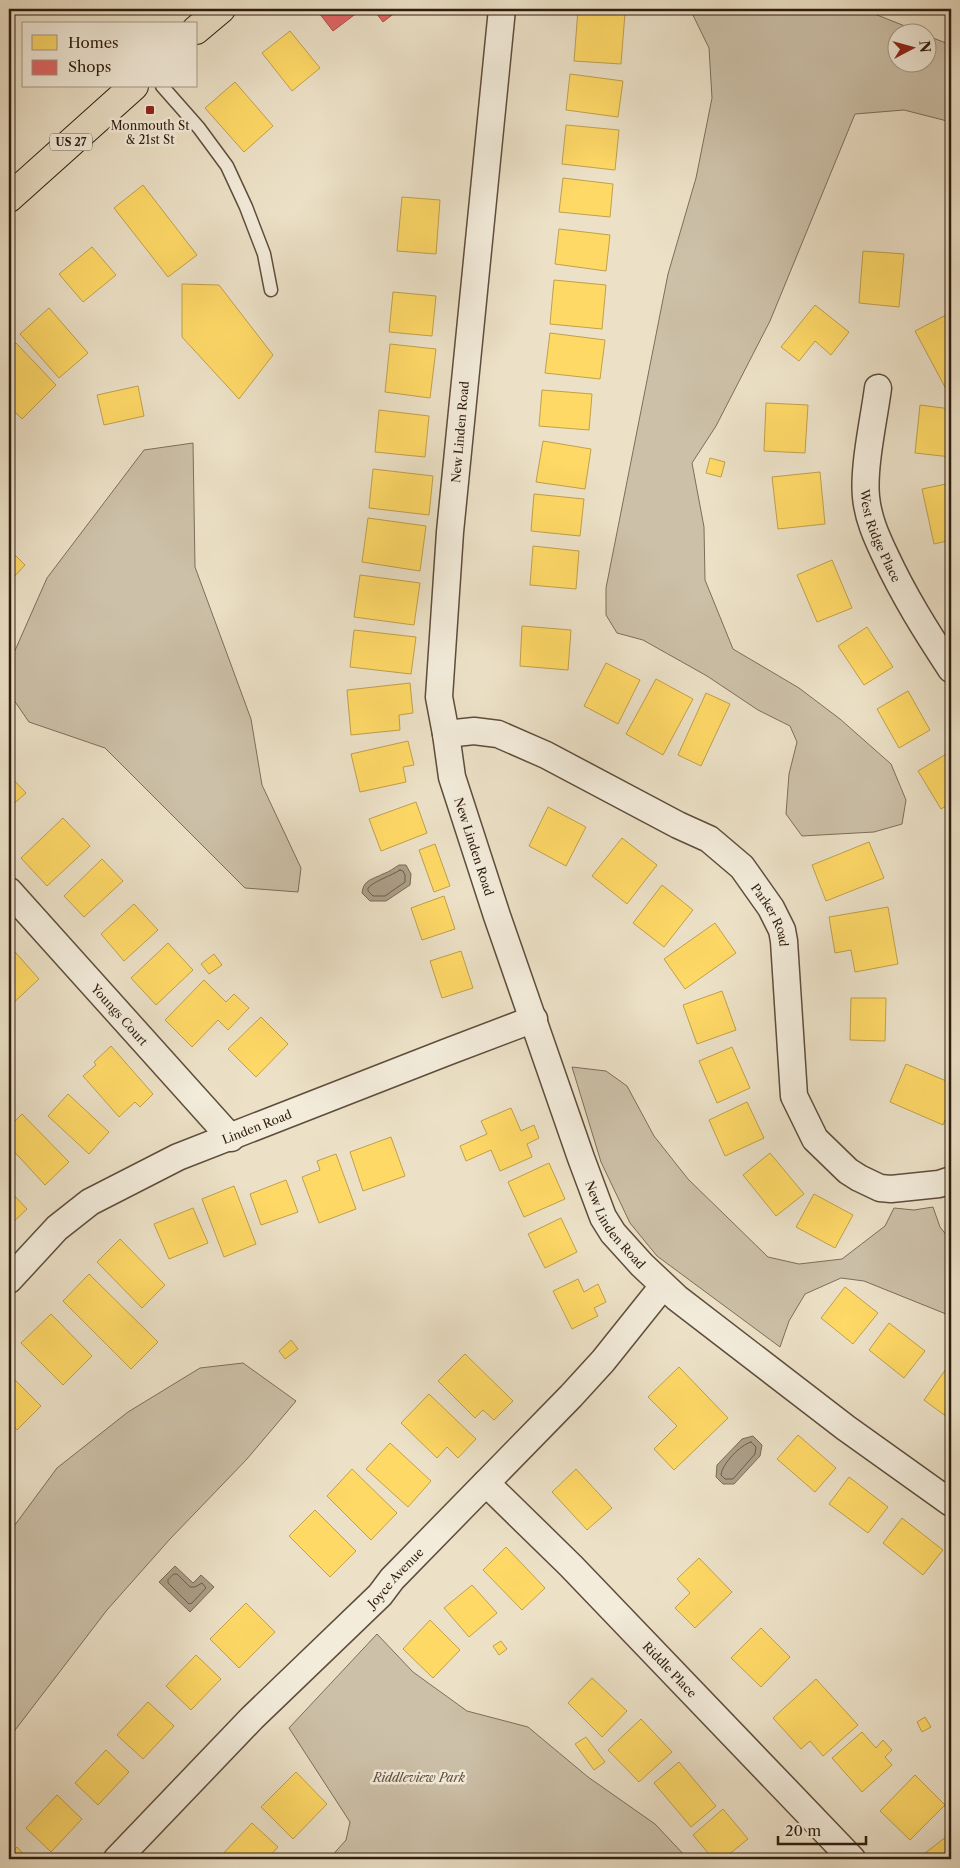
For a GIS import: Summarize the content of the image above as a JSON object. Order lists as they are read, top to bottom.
{
  "streets": {
    "main road": ["US 27"],
    "street": [
      "New Linden Road",
      "West Ridge Place",
      "Parker Road",
      "Youngs Court",
      "Linden Road",
      "Joyce Avenue",
      "Riddle Place"
    ]
  },
  "crossings": [
    ["New Linden Road", "Parker Road"],
    ["New Linden Road", "Linden Road"],
    ["New Linden Road", "Joyce Avenue"],
    ["Youngs Court", "Linden Road"],
    ["Joyce Avenue", "Riddle Place"]
  ],
  "parks": ["Riddleview Park"],
  "places": {
    "transit": ["Monmouth St & 21st St"]
  },
  "legend": ["Homes", "Shops"],
  "scale_bar": "20 m",
  "north": "right"
}
